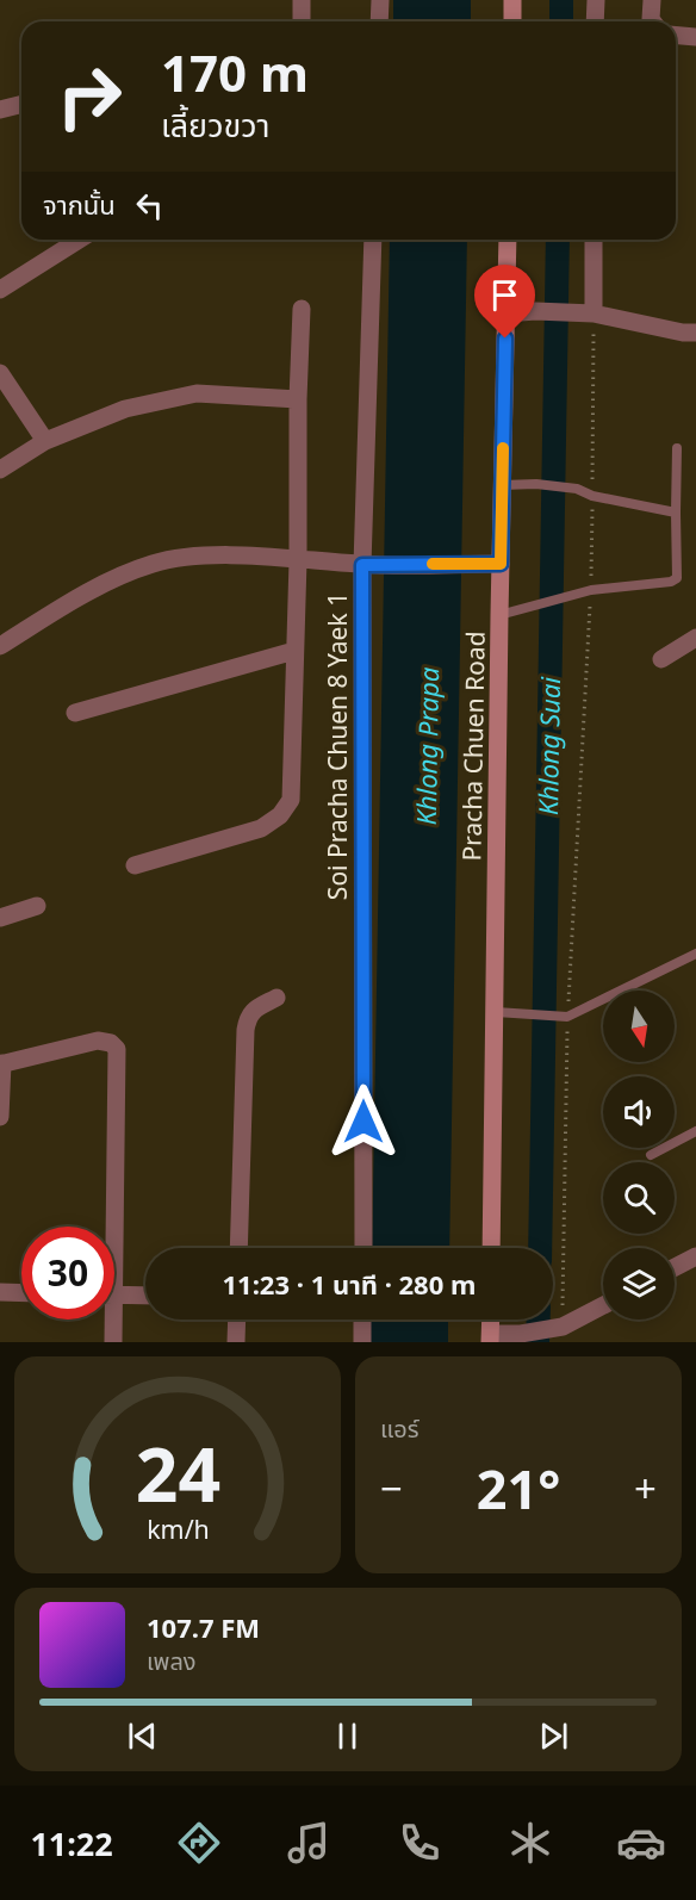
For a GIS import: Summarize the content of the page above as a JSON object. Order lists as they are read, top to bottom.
{
  "streets": {
    "main road": ["Pracha Chuen Road"],
    "street": ["Soi Pracha Chuen 8 Yaek 1"]
  },
  "water": ["Khlong Prapa", "Khlong Suai"],
  "north": "bottom",
  "page": {
    "turn": ["170 m", "เลี้ยวขวา"],
    "then": "จากนั้น",
    "limit": "30",
    "trip": "11:23 · 1 นาที · 280 m",
    "tile": "แอร์",
    "heat": ["−", "21°", "+"],
    "song": ["107.7 FM", "เพลง"],
    "tabs": "11:22",
    "gauge": ["24", "km/h"]
  }
}
